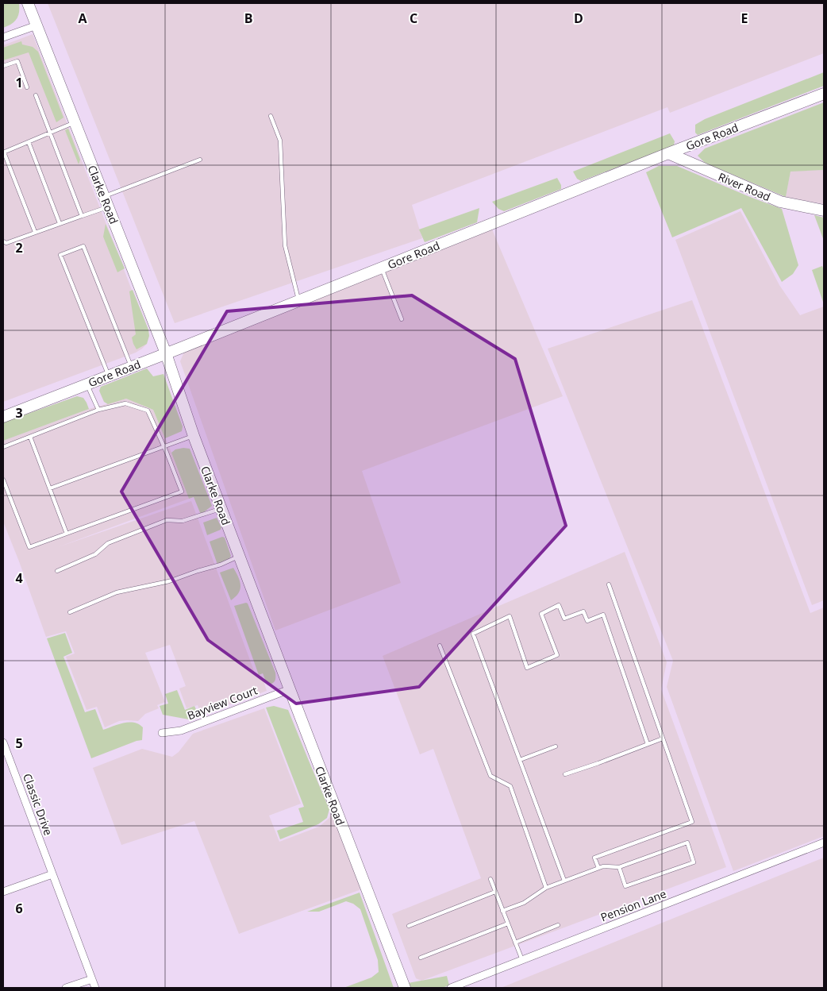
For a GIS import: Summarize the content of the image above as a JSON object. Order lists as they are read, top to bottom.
{
  "streets": {
    "main road": ["Gore Road", "River Road", "Clarke Road"],
    "street": ["Bayview Court", "Classic Drive", "Pension Lane"]
  },
  "crossings": [
    ["Gore Road", "River Road"],
    ["Gore Road", "Clarke Road"],
    ["Clarke Road", "Bayview Court"]
  ],
  "grid": {
    "columns": [
      "A",
      "B",
      "C",
      "D",
      "E"
    ],
    "rows": [
      "1",
      "2",
      "3",
      "4",
      "5",
      "6"
    ]
  }
}
